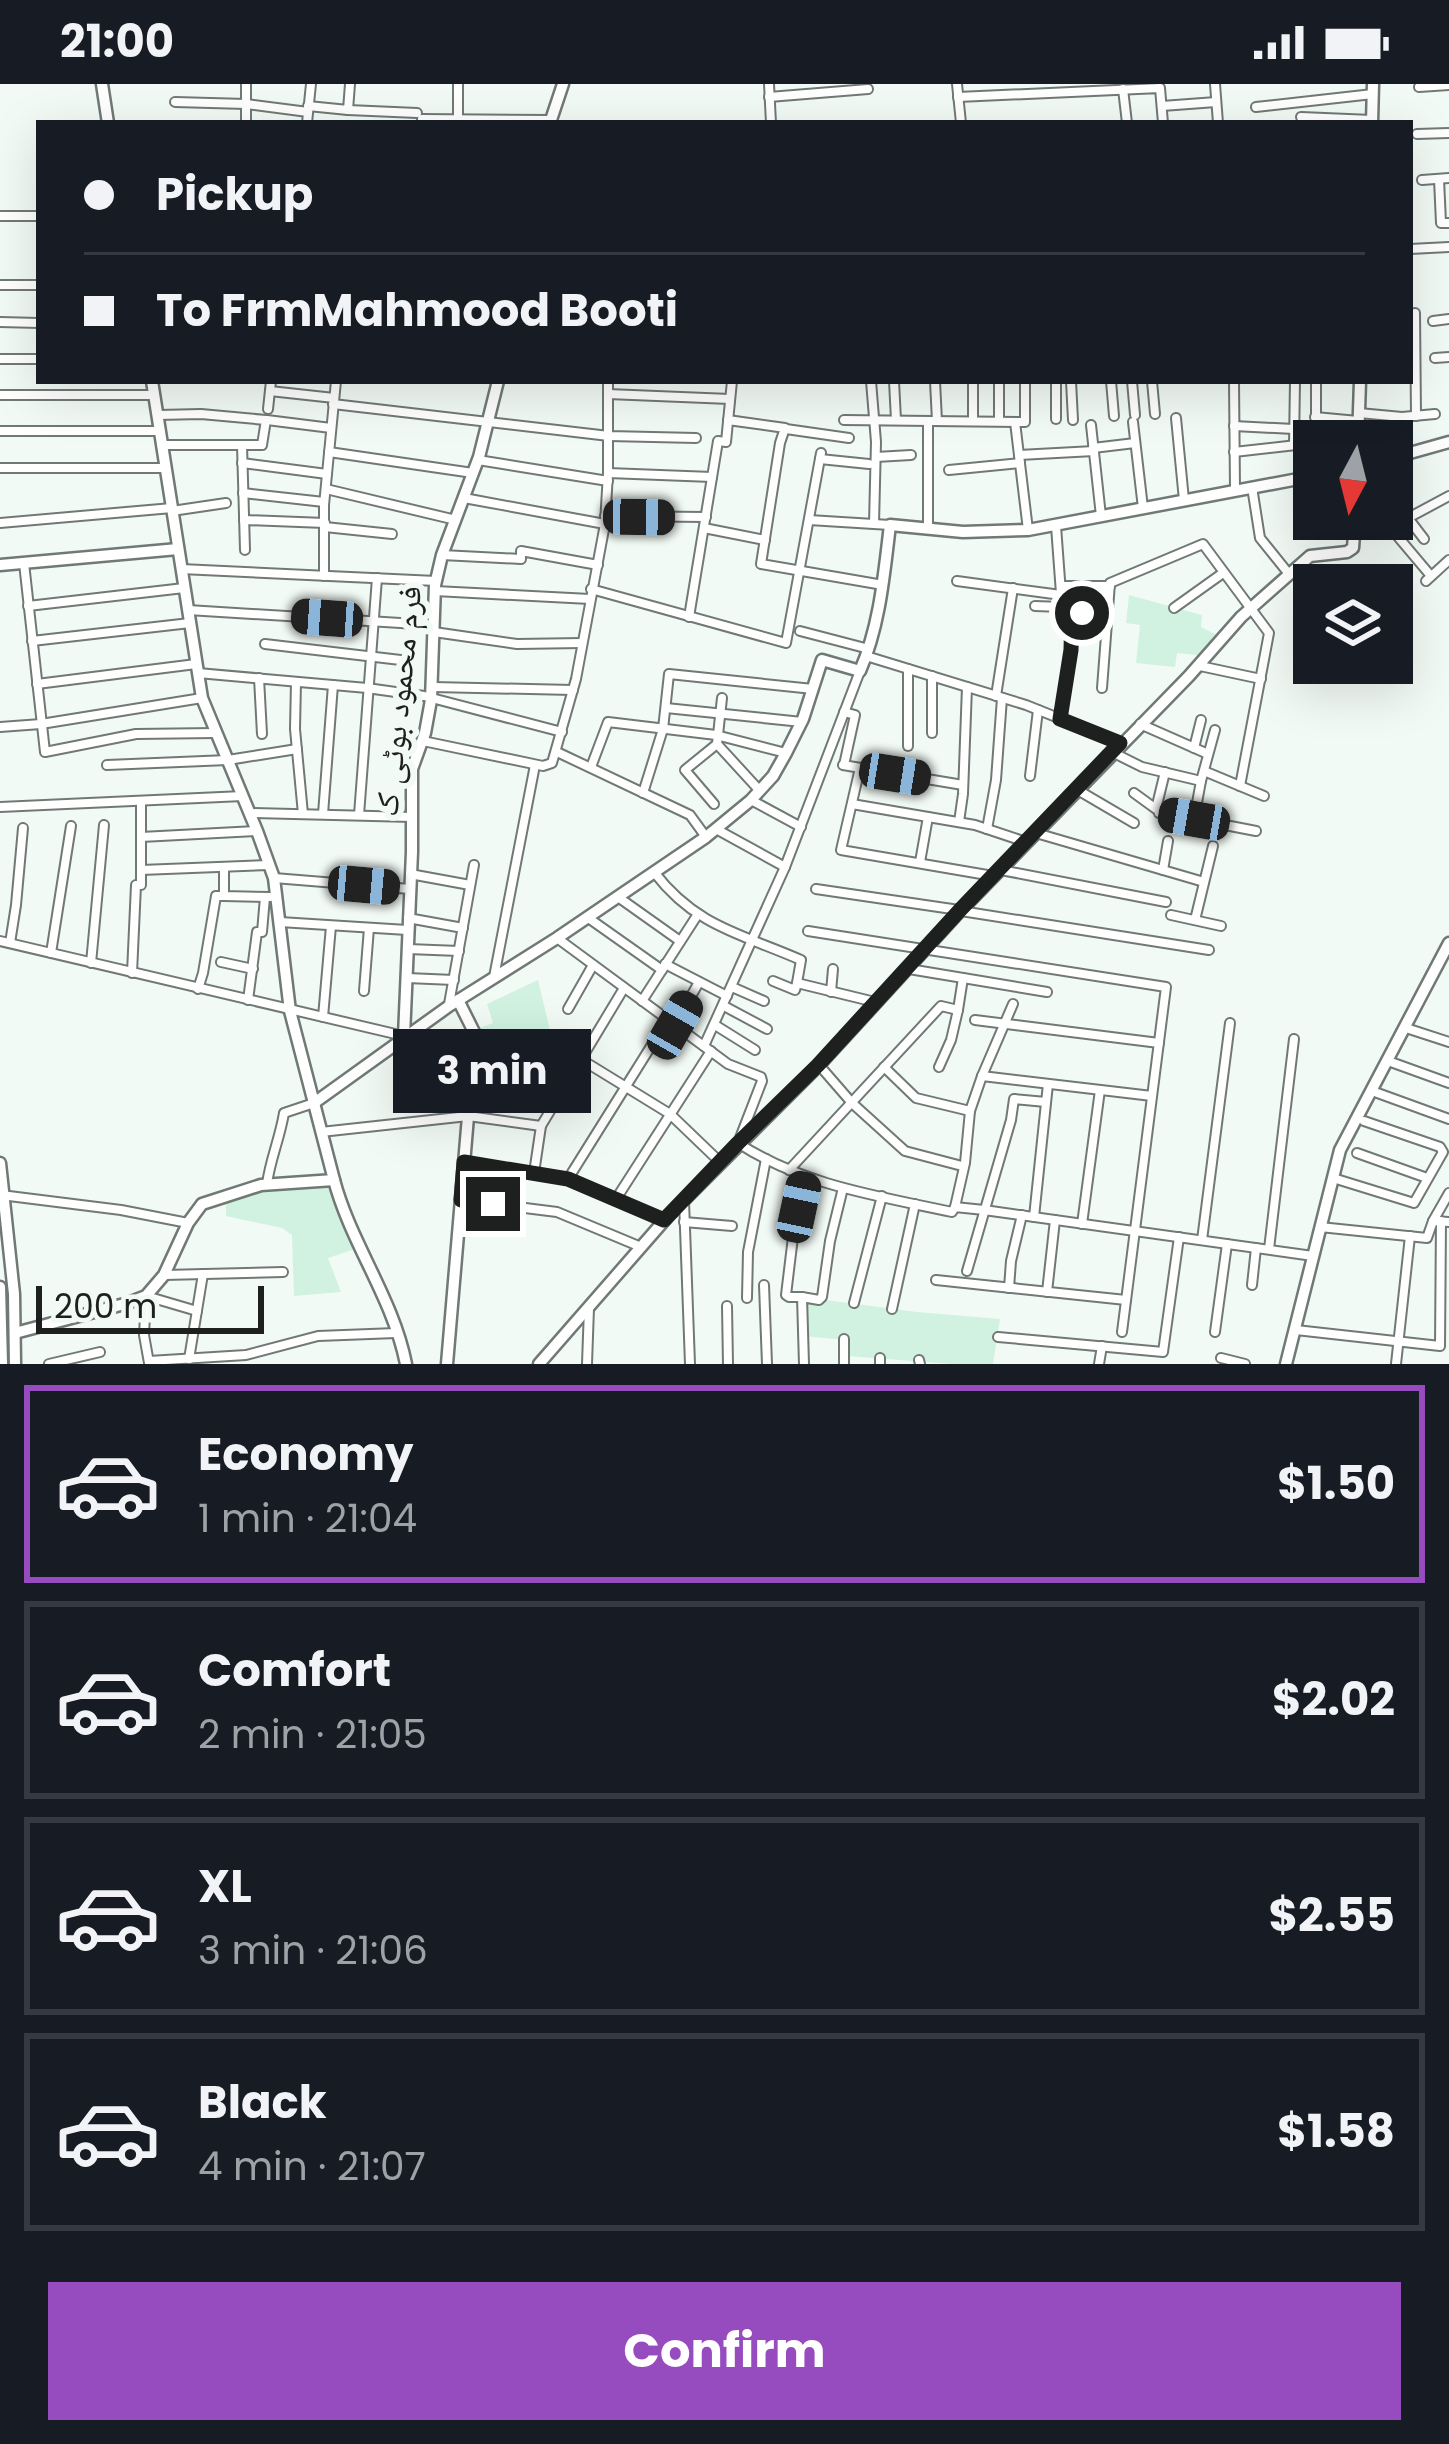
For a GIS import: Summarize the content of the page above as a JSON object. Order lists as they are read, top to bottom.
{
  "streets": {
    "street": ["فرم محمود بوٹی ک"]
  },
  "scale_bar": "200 m",
  "north": "bottom",
  "page": {
    "status": "21:00",
    "banner": ["Pickup", "To FrmMahmood Booti"],
    "bubble": "3 min",
    "scale": "200 m",
    "list": [
      {
        "name": "Economy",
        "note": "1 min · 21:04",
        "value": "$1.50"
      },
      {
        "name": "Comfort",
        "note": "2 min · 21:05",
        "value": "$2.02"
      },
      {
        "name": "XL",
        "note": "3 min · 21:06",
        "value": "$2.55"
      },
      {
        "name": "Black",
        "note": "4 min · 21:07",
        "value": "$1.58"
      }
    ],
    "buttons": "Confirm"
  }
}
